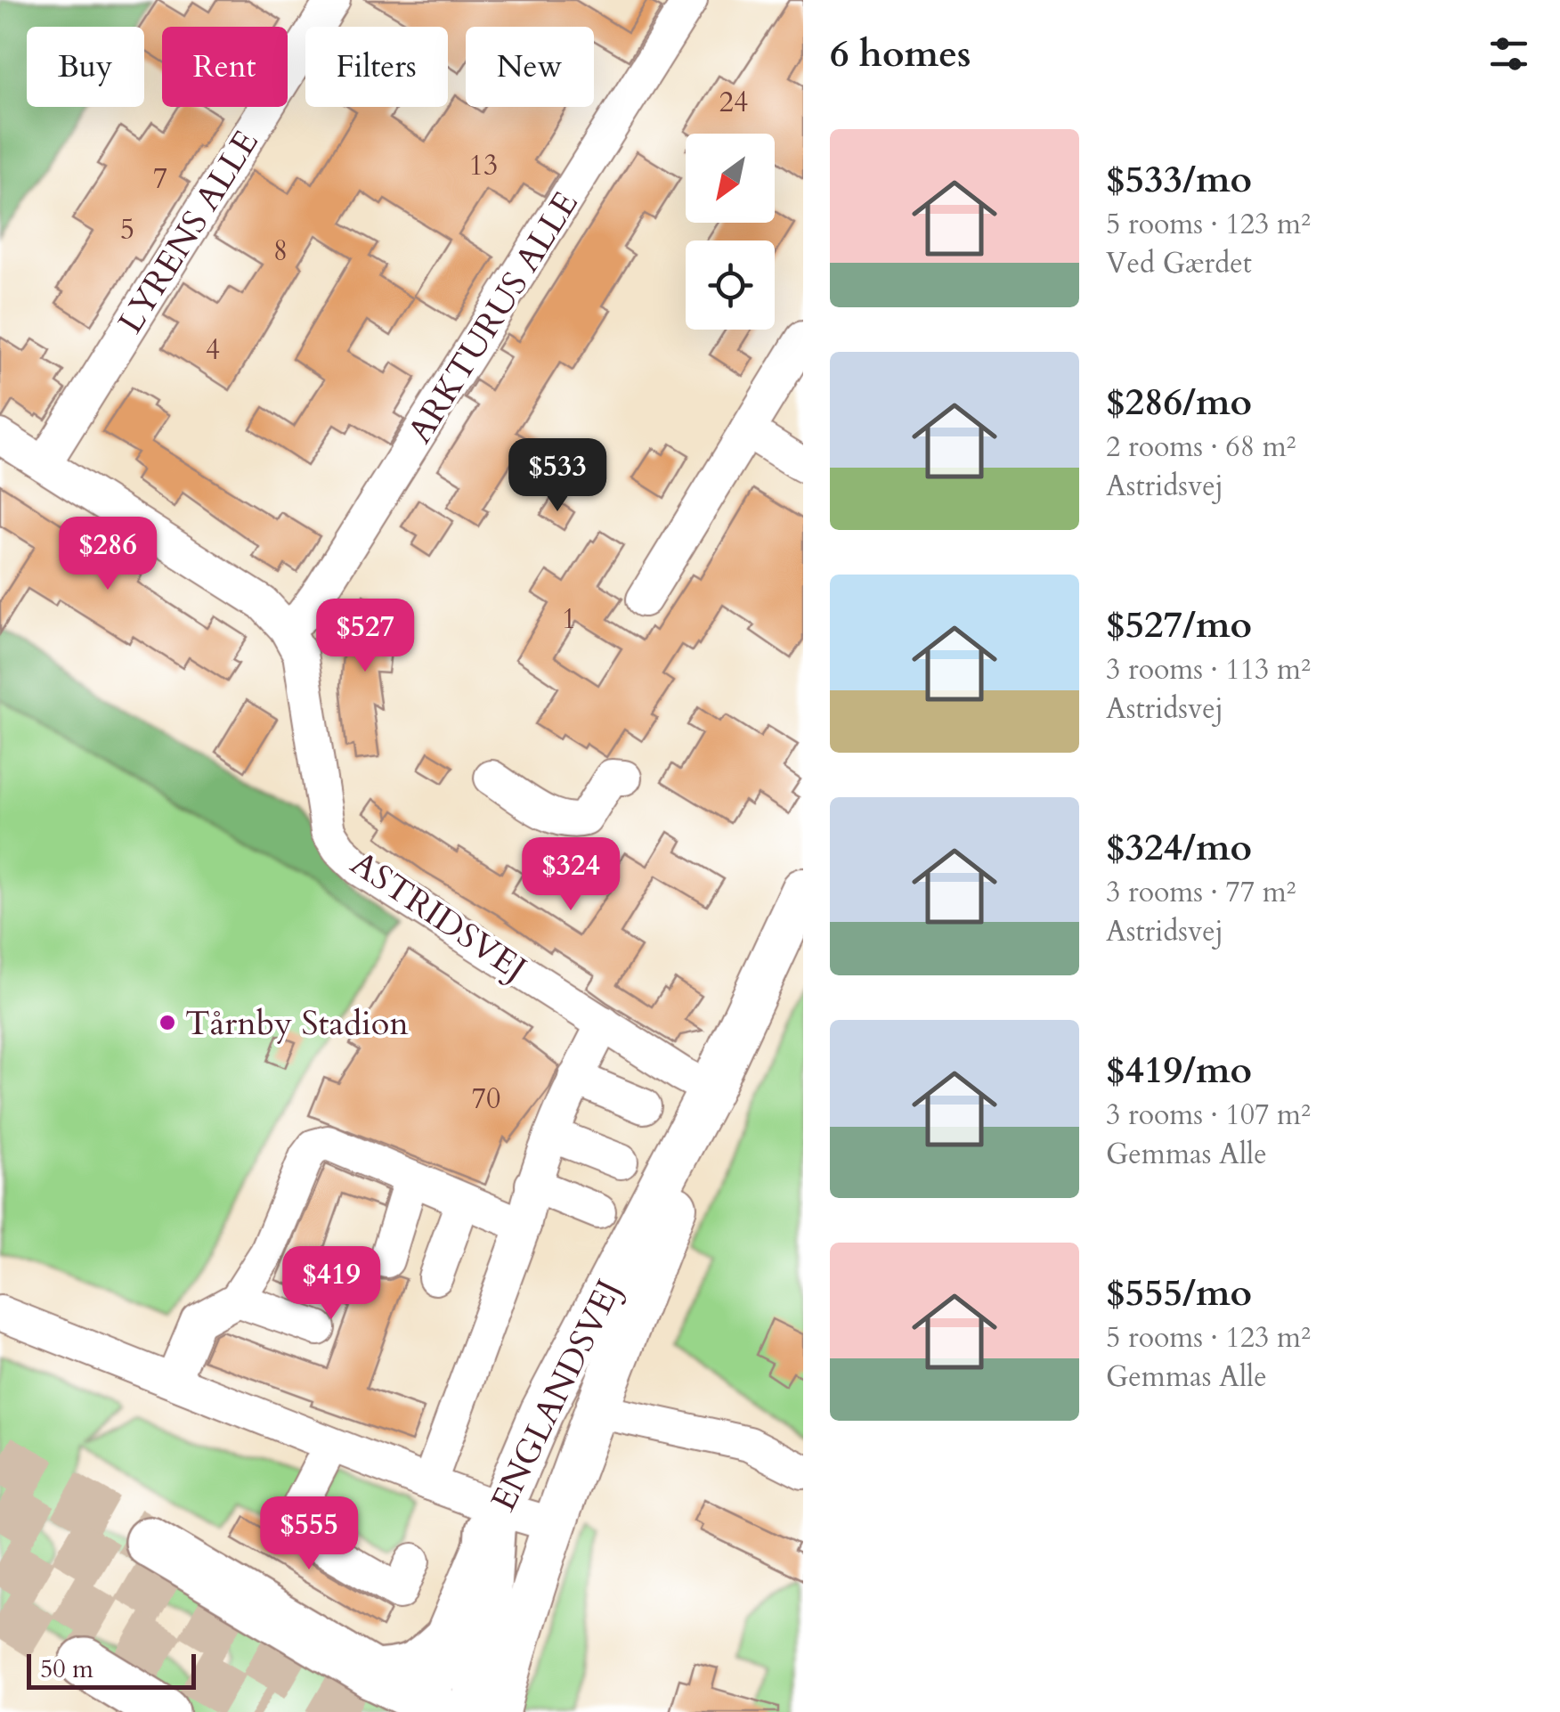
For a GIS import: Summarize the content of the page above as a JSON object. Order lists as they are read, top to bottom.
{
  "streets": {
    "main road": ["ENGLANDSVEJ"],
    "street": ["LYRENS ALLE", "ARKTURUS ALLE", "ASTRIDSVEJ"]
  },
  "crossings": [
    ["LYRENS ALLE", "ASTRIDSVEJ"],
    ["ARKTURUS ALLE", "ASTRIDSVEJ"],
    ["ASTRIDSVEJ", "ENGLANDSVEJ"]
  ],
  "places": ["Tårnby Stadion"],
  "house_numbers": [
    "24",
    "13",
    "7",
    "5",
    "8",
    "4",
    "1",
    "70"
  ],
  "scale_bar": "50 m",
  "north": "bottom left",
  "page": {
    "heading": "6 homes",
    "chip": [
      "Buy",
      "Rent",
      "Filters",
      "New"
    ],
    "list": [
      {
        "name": "$533/mo",
        "note": "5 rooms · 123 m² · Ved Gærdet"
      },
      {
        "name": "$286/mo",
        "note": "2 rooms · 68 m² · Astridsvej"
      },
      {
        "name": "$527/mo",
        "note": "3 rooms · 113 m² · Astridsvej"
      },
      {
        "name": "$324/mo",
        "note": "3 rooms · 77 m² · Astridsvej"
      },
      {
        "name": "$419/mo",
        "note": "3 rooms · 107 m² · Gemmas Alle"
      },
      {
        "name": "$555/mo",
        "note": "5 rooms · 123 m² · Gemmas Alle"
      }
    ],
    "price": [
      "$533",
      "$286",
      "$527",
      "$324",
      "$419",
      "$555"
    ],
    "scale": "50 m"
  }
}
